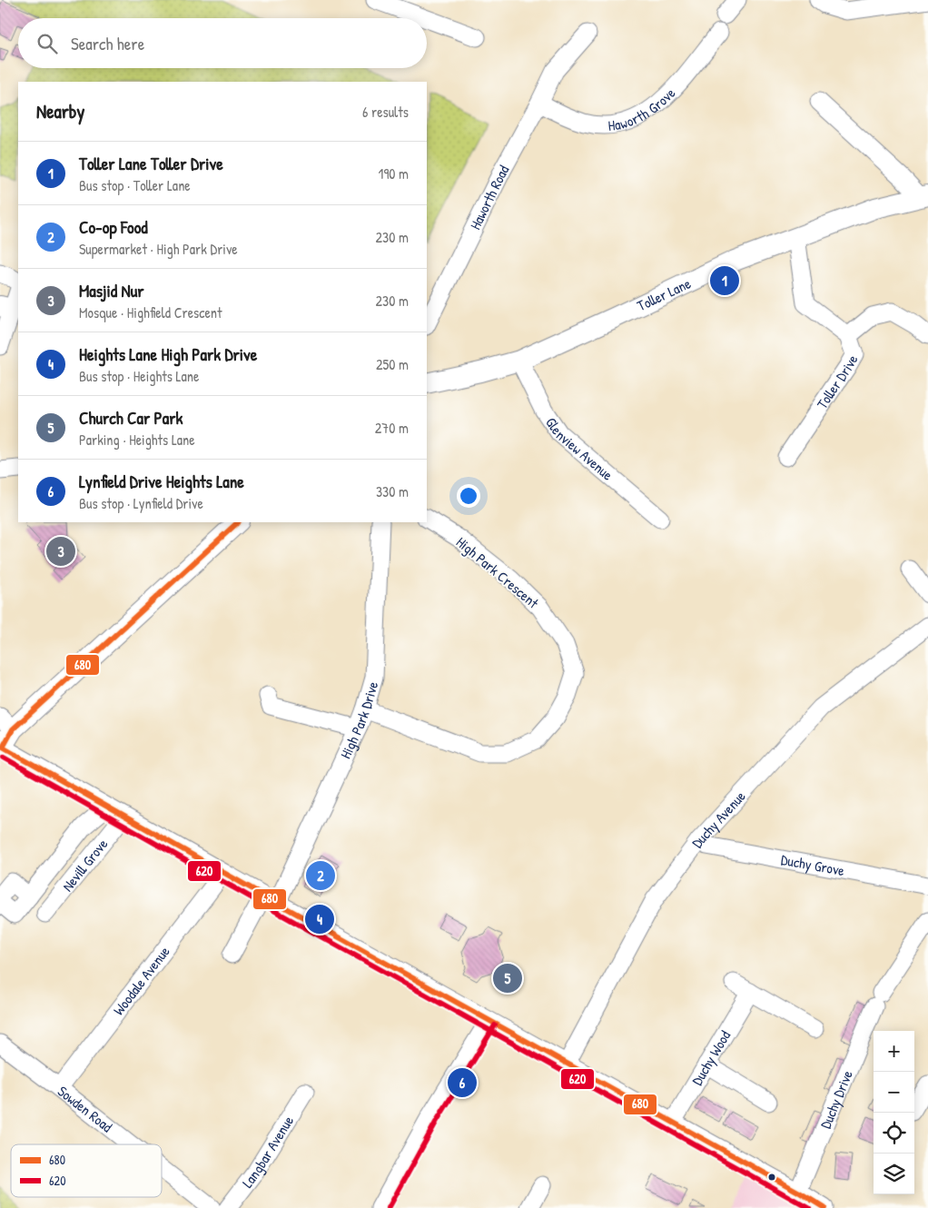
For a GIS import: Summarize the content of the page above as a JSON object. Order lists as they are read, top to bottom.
{
  "streets": {
    "main road": ["Toller Lane"],
    "street": [
      "Haworth Grove",
      "Haworth Road",
      "Toller Drive",
      "Glenview Avenue",
      "High Park Crescent",
      "High Park Drive",
      "Duchy Avenue",
      "Duchy Grove",
      "Nevill Grove",
      "Woodale Avenue",
      "Duchy Wood",
      "Duchy Drive",
      "Sowden Road",
      "Langbar Avenue"
    ]
  },
  "crossings": [
    ["Haworth Grove", "Haworth Road"],
    ["Toller Lane", "Toller Drive"],
    ["Toller Lane", "Glenview Avenue"],
    ["High Park Crescent", "High Park Drive"],
    ["Duchy Avenue", "Duchy Grove"],
    ["Woodale Avenue", "Sowden Road"]
  ],
  "lines": ["transit line 680", "transit line 620"],
  "legend": ["680", "620"],
  "page": {
    "search": "Search here",
    "heading": ["Nearby", "6 results"],
    "list": [
      {
        "mark": "1",
        "name": "Toller Lane Toller Drive",
        "note": "Bus stop · Toller Lane",
        "value": "190 m"
      },
      {
        "mark": "2",
        "name": "Co-op Food",
        "note": "Supermarket · High Park Drive",
        "value": "230 m"
      },
      {
        "mark": "3",
        "name": "Masjid Nur",
        "note": "Mosque · Highfield Crescent",
        "value": "230 m"
      },
      {
        "mark": "4",
        "name": "Heights Lane High Park Drive",
        "note": "Bus stop · Heights Lane",
        "value": "250 m"
      },
      {
        "mark": "5",
        "name": "Church Car Park",
        "note": "Parking · Heights Lane",
        "value": "270 m"
      },
      {
        "mark": "6",
        "name": "Lynfield Drive Heights Lane",
        "note": "Bus stop · Lynfield Drive",
        "value": "330 m"
      }
    ],
    "pins": [
      "1",
      "3",
      "2",
      "4",
      "5",
      "6"
    ],
    "map_buttons": ["+", "−"]
  }
}
